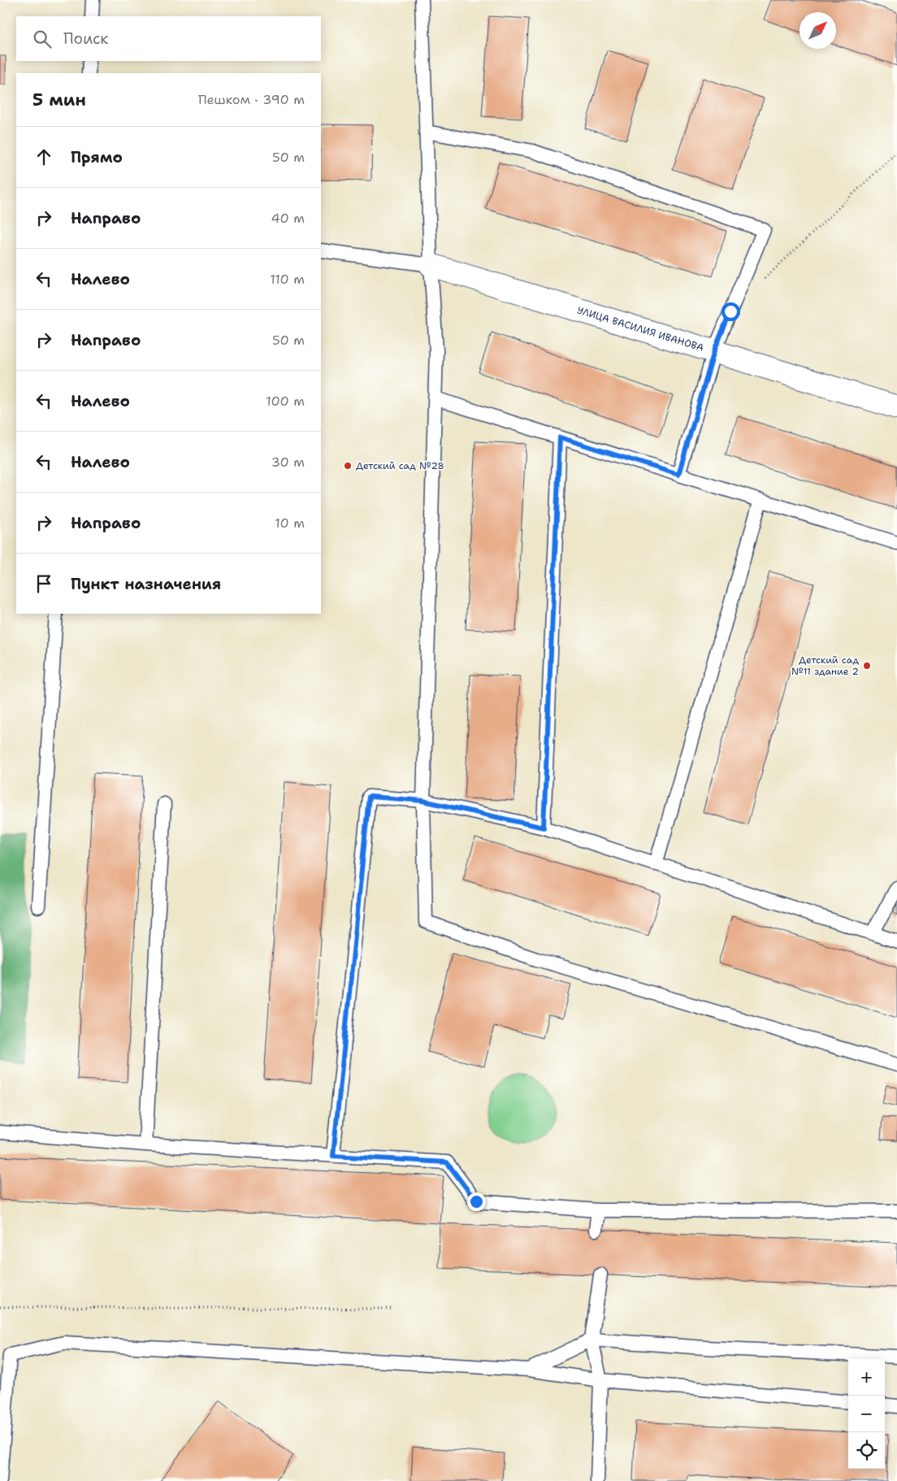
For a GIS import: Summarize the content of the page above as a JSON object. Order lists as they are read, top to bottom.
{
  "streets": {
    "street": ["УЛИЦА ВАСИЛИЯ ИВАНОВА"]
  },
  "places": ["Детский сад №28", "Детский сад №11 здание 2"],
  "north": "top right",
  "page": {
    "search": "Поиск",
    "heading": ["5 мин", "Пешком · 390 m"],
    "list": [
      ["Прямо", "50 m"],
      ["Направо", "40 m"],
      ["Налево", "110 m"],
      ["Направо", "50 m"],
      ["Налево", "100 m"],
      ["Налево", "30 m"],
      ["Направо", "10 m"],
      "Пункт назначения"
    ],
    "map_buttons": ["+", "−"]
  }
}
